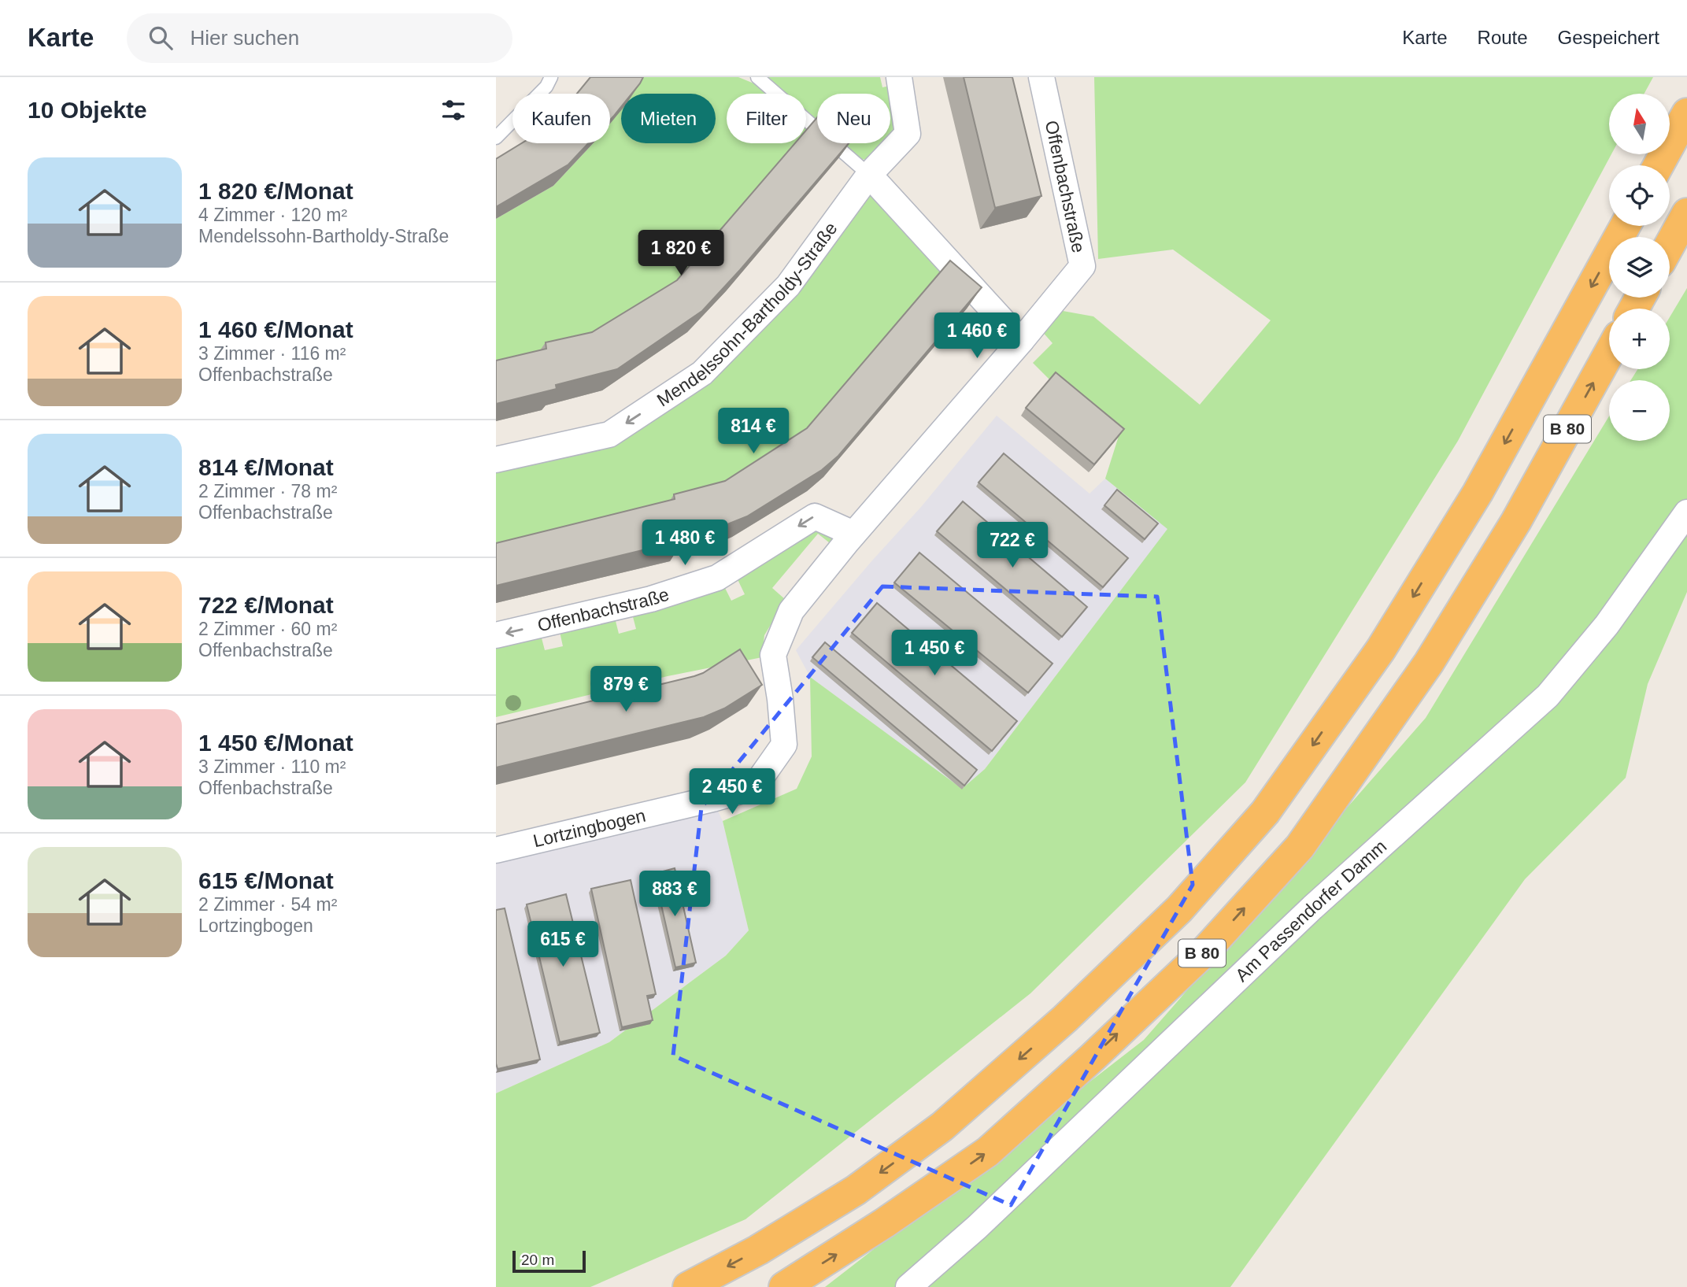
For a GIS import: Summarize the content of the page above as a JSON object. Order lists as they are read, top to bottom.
{
  "streets": {
    "highway": ["B 80"],
    "street": [
      "Offenbachstraße",
      "Mendelssohn-Bartholdy-Straße",
      "Lortzingbogen",
      "Am Passendorfer Damm"
    ]
  },
  "crossings": [
    ["Offenbachstraße", "Lortzingbogen"]
  ],
  "one_way": ["Offenbachstraße", "Mendelssohn-Bartholdy-Straße"],
  "scale_bar": "20 m",
  "north": "top",
  "page": {
    "header": "Karte",
    "search": "Hier suchen",
    "nav": ["Karte", "Route", "Gespeichert"],
    "heading": "10 Objekte",
    "map_buttons": ["+", "−"],
    "chip": [
      "Kaufen",
      "Mieten",
      "Filter",
      "Neu"
    ],
    "list": [
      {
        "name": "1 820 €/Monat",
        "note": "4 Zimmer · 120 m² · Mendelssohn-Bartholdy-Straße"
      },
      {
        "name": "1 460 €/Monat",
        "note": "3 Zimmer · 116 m² · Offenbachstraße"
      },
      {
        "name": "814 €/Monat",
        "note": "2 Zimmer · 78 m² · Offenbachstraße"
      },
      {
        "name": "722 €/Monat",
        "note": "2 Zimmer · 60 m² · Offenbachstraße"
      },
      {
        "name": "1 450 €/Monat",
        "note": "3 Zimmer · 110 m² · Offenbachstraße"
      },
      {
        "name": "615 €/Monat",
        "note": "2 Zimmer · 54 m² · Lortzingbogen"
      }
    ],
    "price": [
      "1 820 €",
      "1 460 €",
      "814 €",
      "1 480 €",
      "722 €",
      "1 450 €",
      "879 €",
      "2 450 €",
      "883 €",
      "615 €"
    ],
    "scale": "20 m"
  }
}
